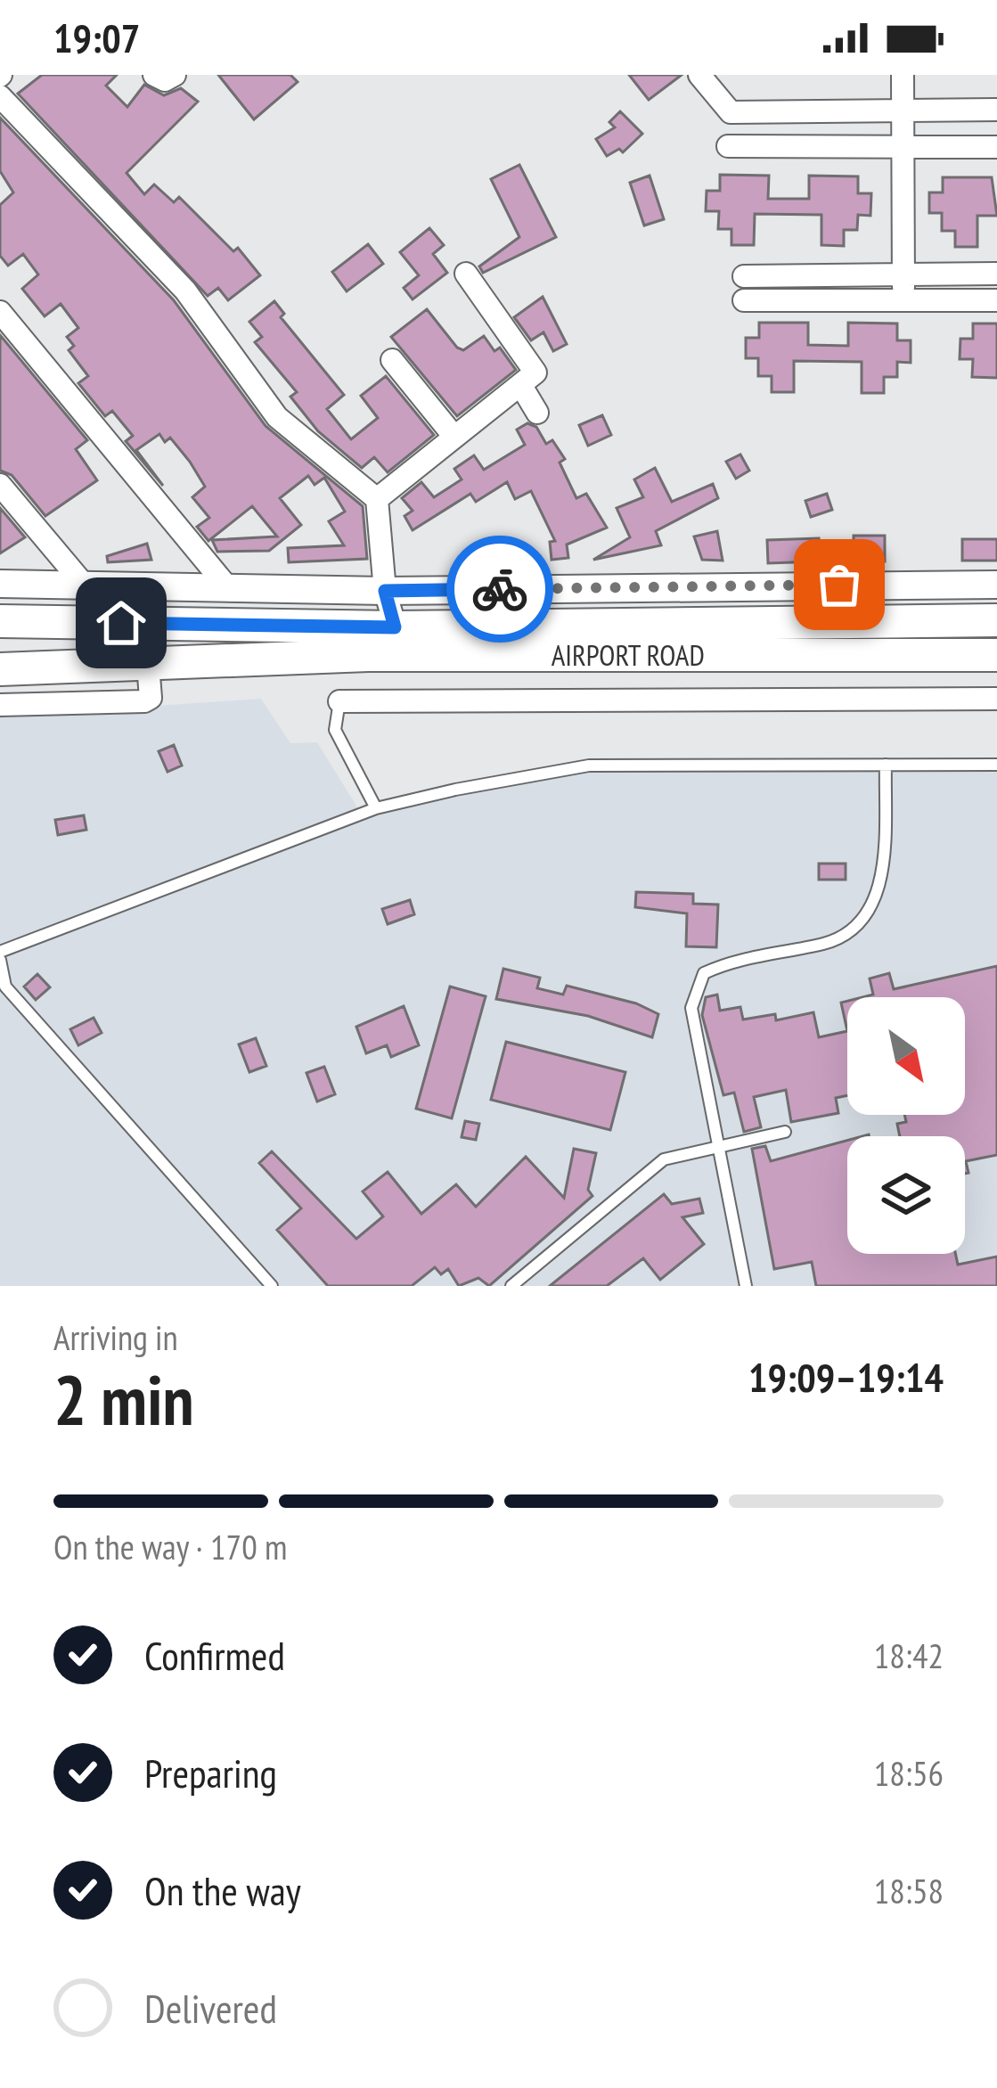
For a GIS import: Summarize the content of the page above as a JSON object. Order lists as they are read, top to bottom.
{
  "streets": {
    "main road": ["AIRPORT ROAD"]
  },
  "north": "bottom right",
  "page": {
    "status": "19:07",
    "heading": ["2 min", "Arriving in", "19:09–19:14"],
    "bar": "On the way · 170 m",
    "list": [
      ["Confirmed", "18:42"],
      ["Preparing", "18:56"],
      ["On the way", "18:58"],
      "Delivered"
    ]
  }
}
